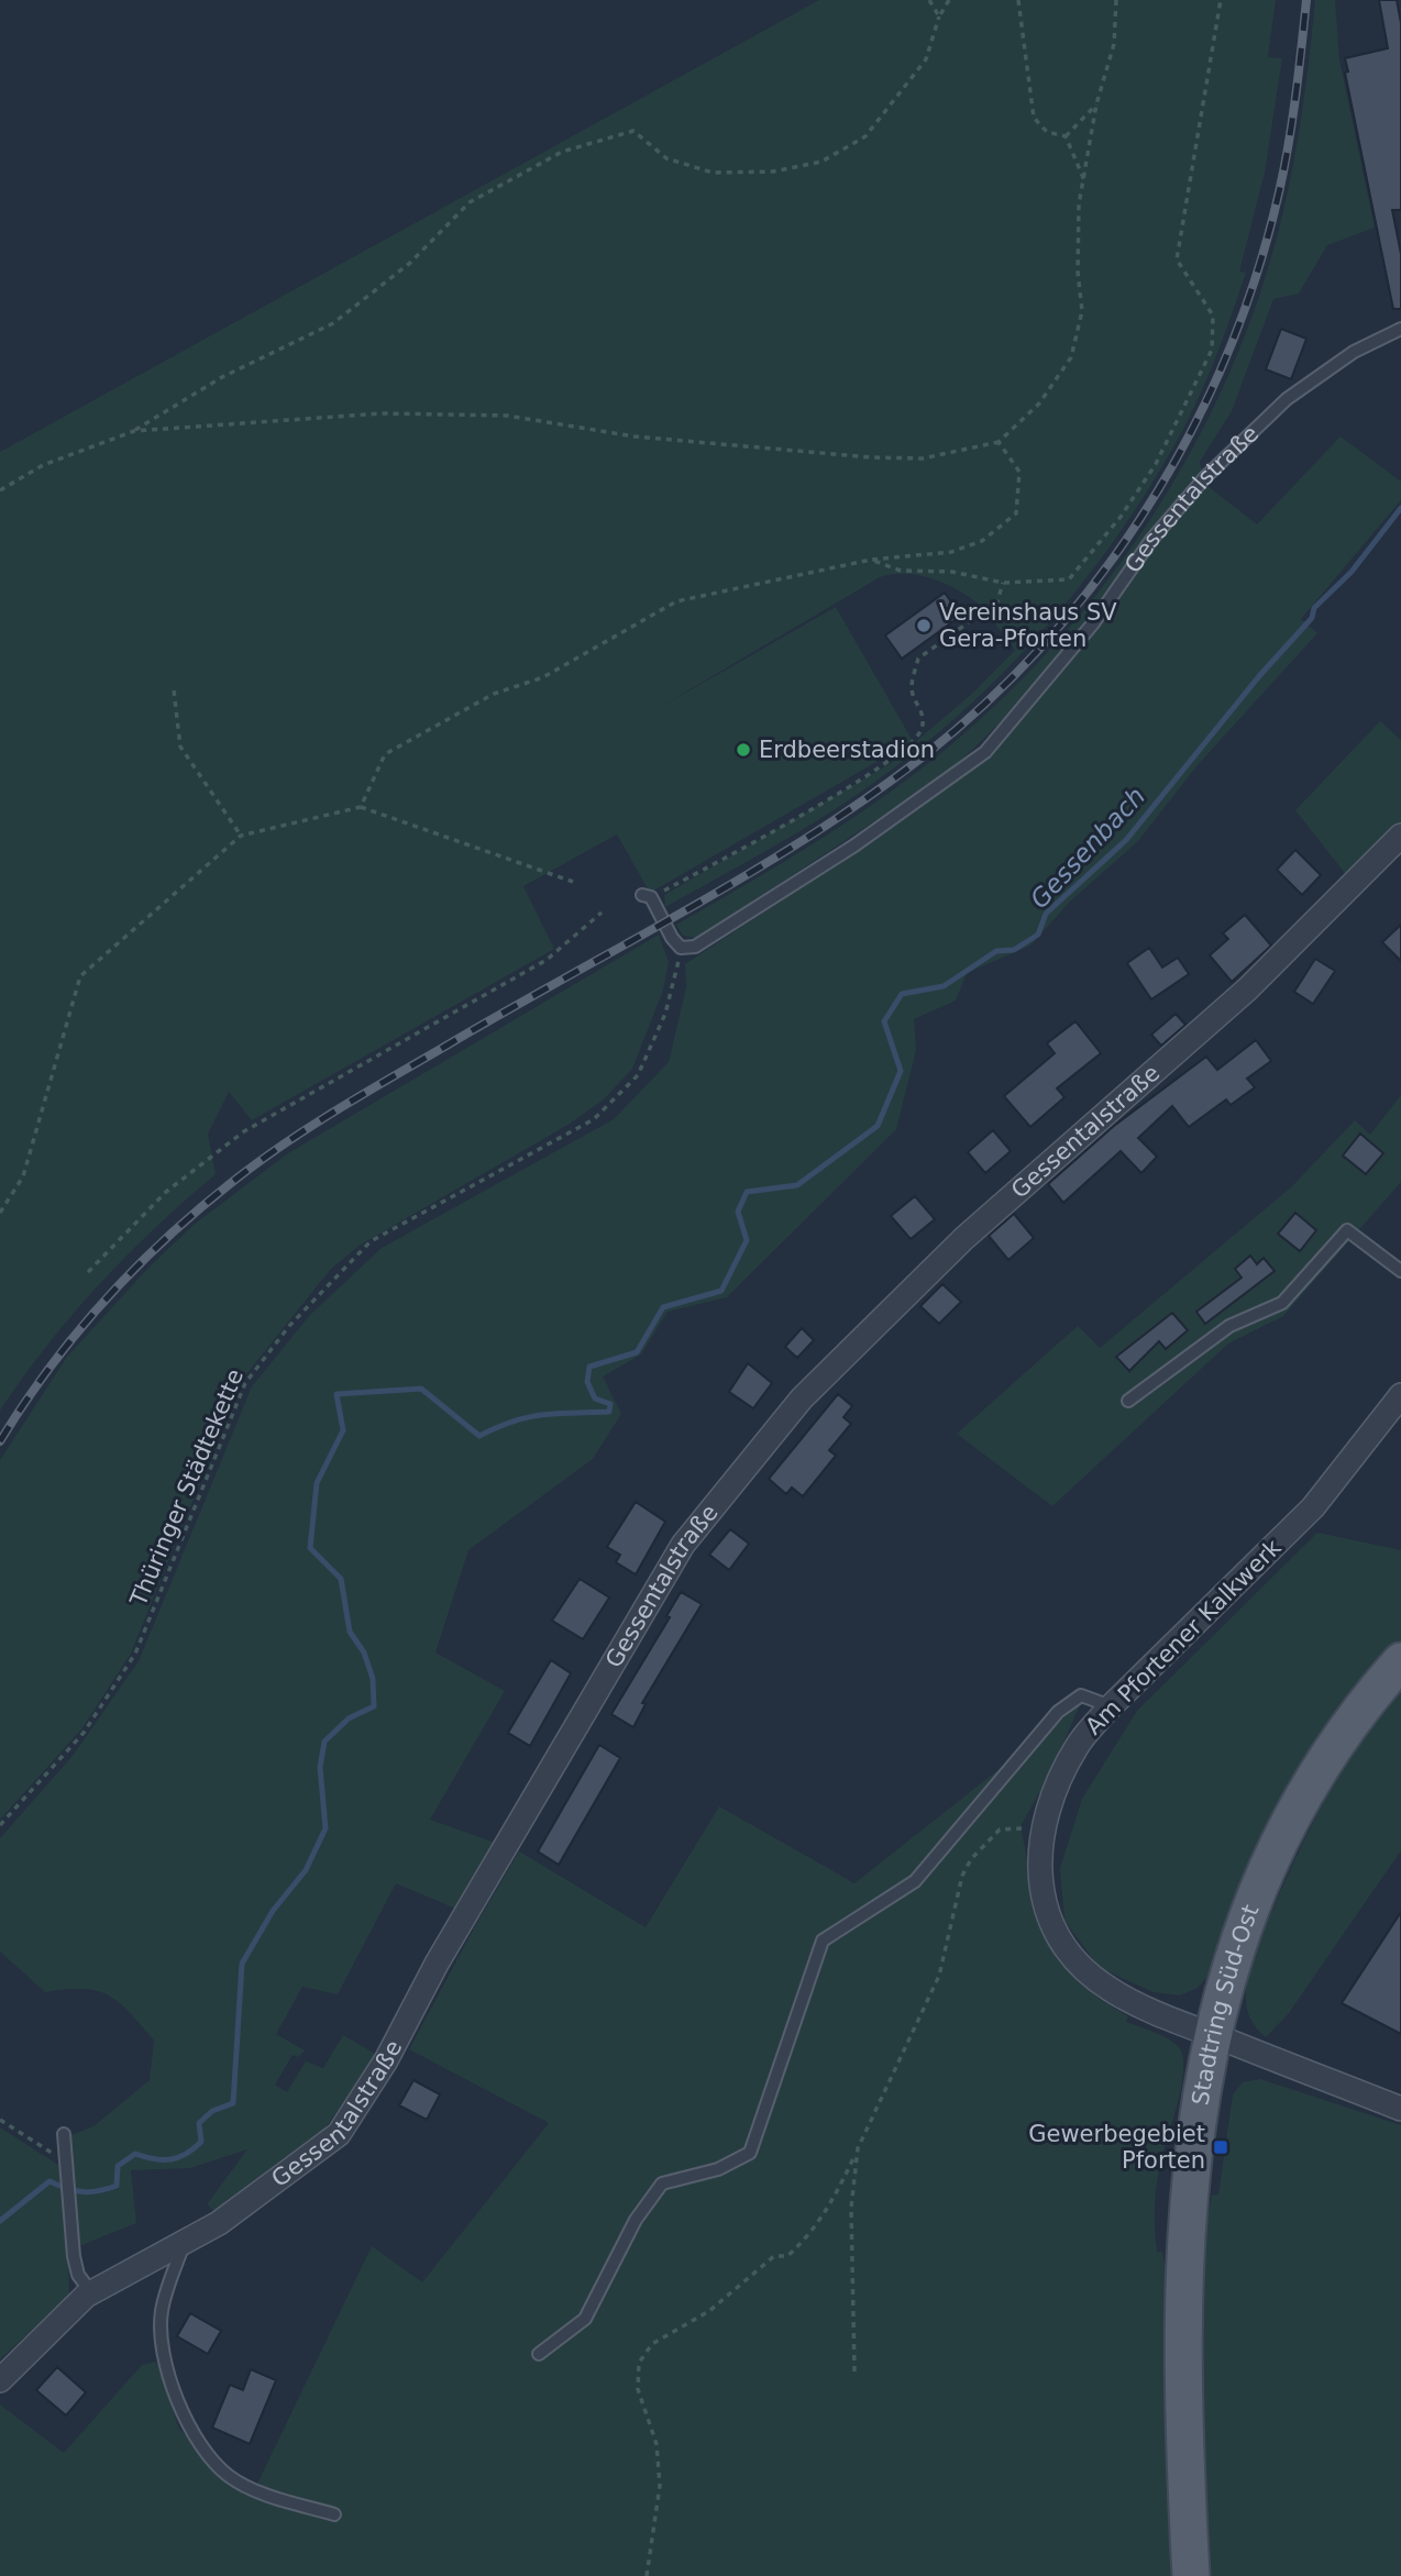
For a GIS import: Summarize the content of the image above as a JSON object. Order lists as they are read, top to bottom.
{
  "streets": {
    "main road": ["Stadtring Süd-Ost"],
    "street": ["Gessentalstraße", "Am Pfortener Kalkwerk"],
    "path": ["Thüringer Städtekette"]
  },
  "crossings": [
    ["Gessentalstraße", "Thüringer Städtekette"],
    ["Am Pfortener Kalkwerk", "Stadtring Süd-Ost"]
  ],
  "water": ["Gessenbach"],
  "places": {
    "other": ["Vereinshaus SV Gera-Pforten", "Erdbeerstadion"],
    "transit": ["Gewerbegebiet Pforten"]
  }
}
